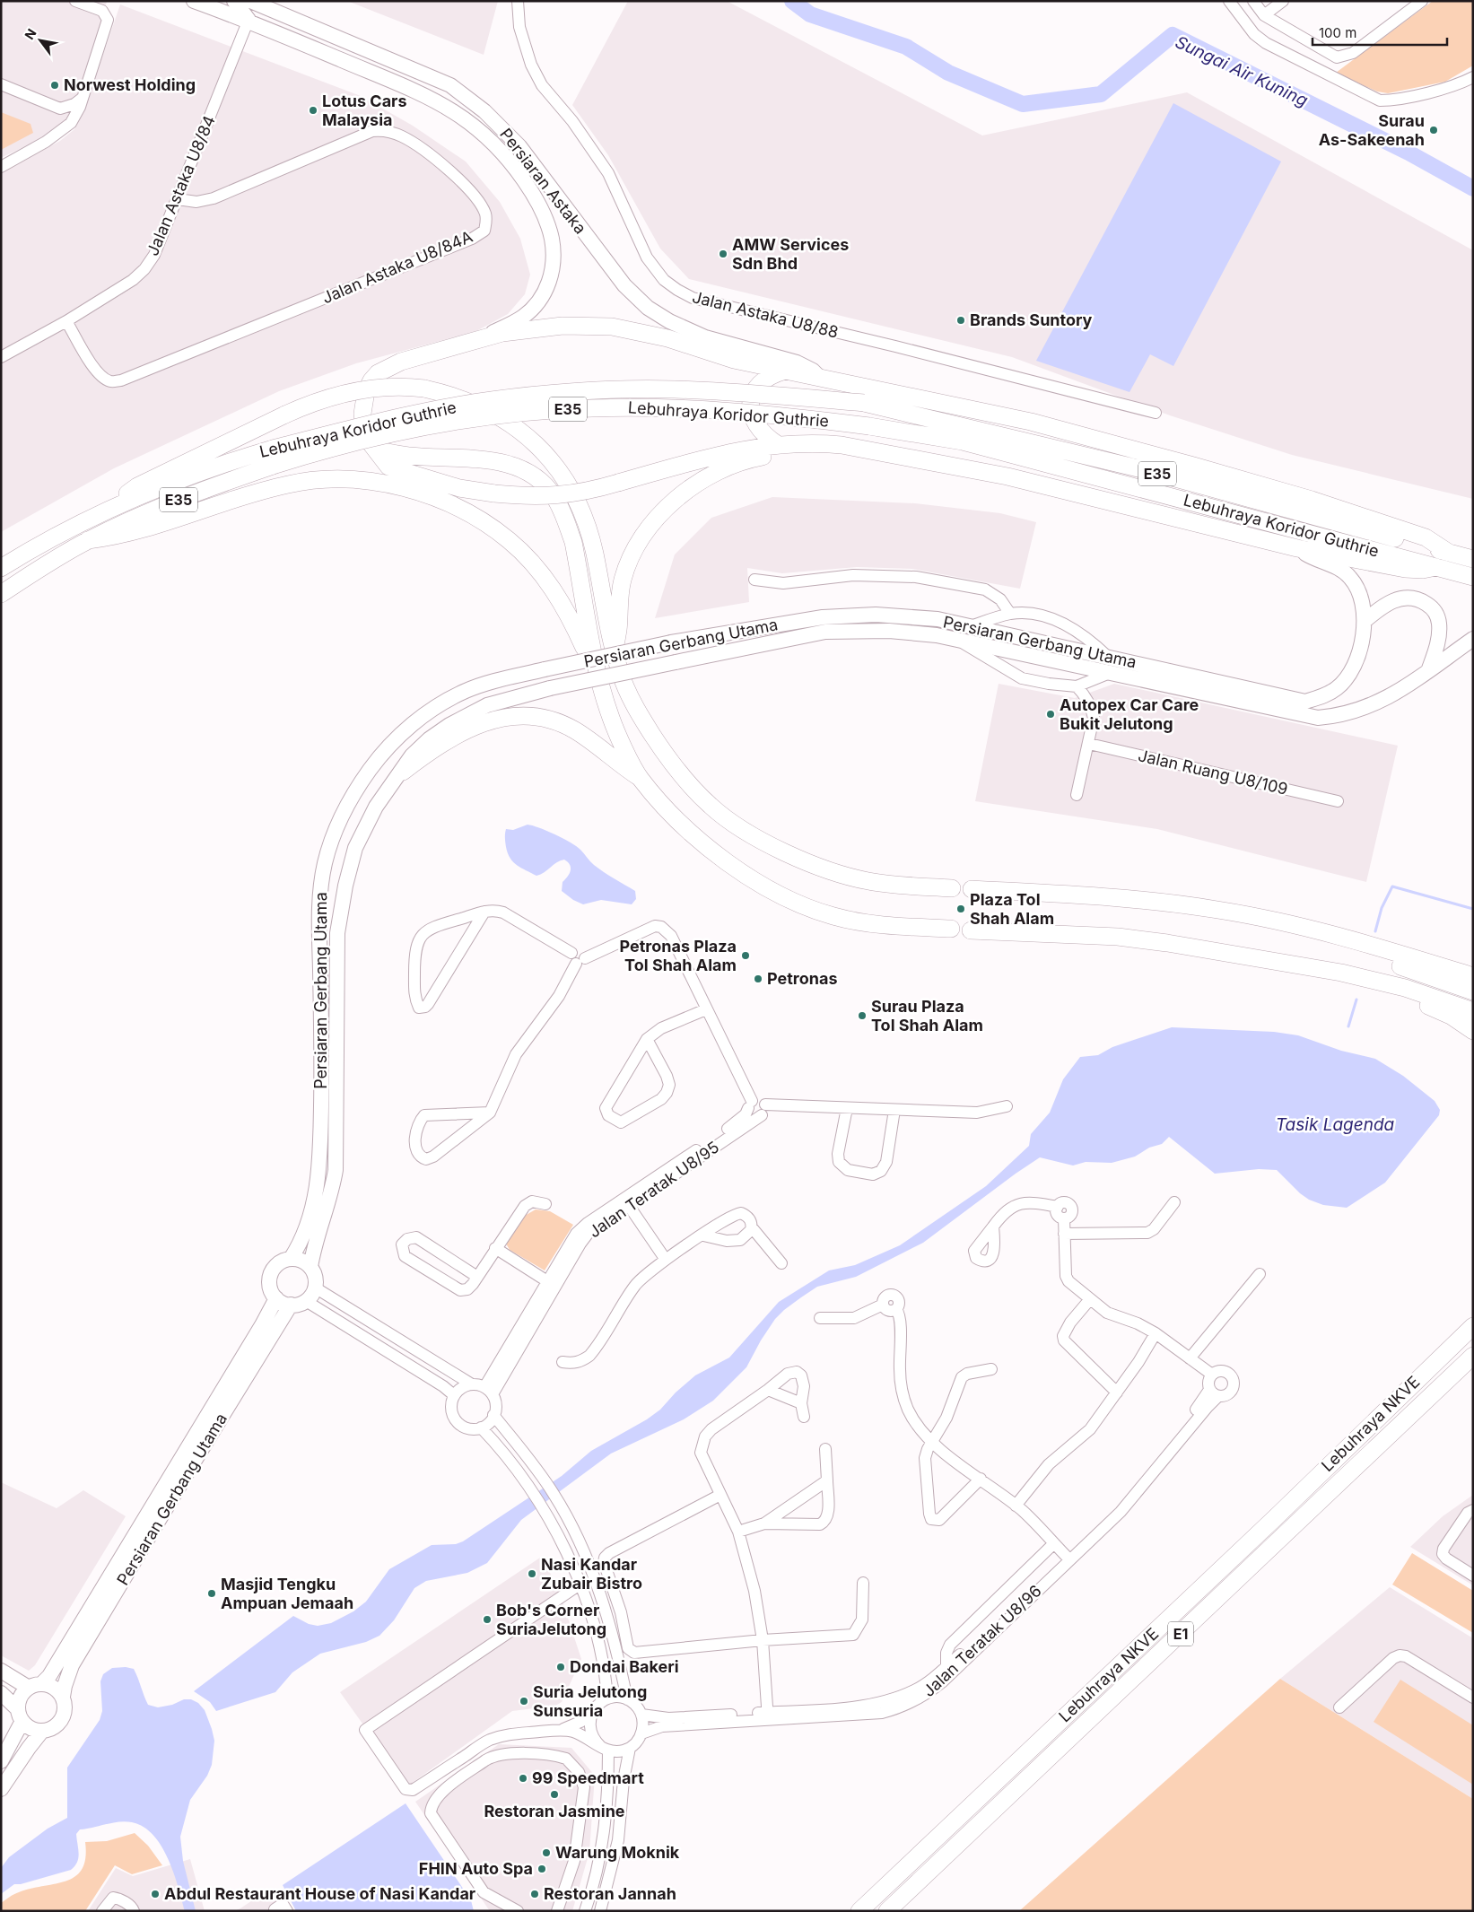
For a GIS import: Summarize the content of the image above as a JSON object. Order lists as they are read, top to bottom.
{
  "streets": {
    "highway": [
      "E35",
      "Lebuhraya Koridor Guthrie",
      "Lebuhraya NKVE",
      "E1"
    ],
    "main road": ["Persiaran Astaka", "Persiaran Gerbang Utama"],
    "street": [
      "Jalan Astaka U8/84",
      "Jalan Astaka U8/84A",
      "Jalan Astaka U8/88",
      "Jalan Ruang U8/109",
      "Jalan Teratak U8/95",
      "Jalan Teratak U8/96"
    ]
  },
  "crossings": [
    ["Persiaran Astaka", "Jalan Astaka U8/84"],
    ["Jalan Astaka U8/84", "Jalan Astaka U8/84A"]
  ],
  "water": ["Sungai Air Kuning", "Tasik Lagenda"],
  "places": [
    "Norwest Holding",
    "Lotus Cars Malaysia",
    "Surau As-Sakeenah",
    "AMW Services Sdn Bhd",
    "Brands Suntory",
    "Autopex Car Care Bukit Jelutong",
    "Plaza Tol Shah Alam",
    "Petronas Plaza Tol Shah Alam",
    "Petronas",
    "Surau Plaza Tol Shah Alam",
    "Nasi Kandar Zubair Bistro",
    "Masjid Tengku Ampuan Jemaah",
    "Bob's Corner SuriaJelutong",
    "Dondai Bakeri",
    "Suria Jelutong Sunsuria",
    "99 Speedmart",
    "Restoran Jasmine",
    "Warung Moknik",
    "FHIN Auto Spa",
    "Abdul Restaurant House of Nasi Kandar",
    "Restoran Jannah"
  ],
  "scale_bar": "100 m",
  "north": "top left"
}
